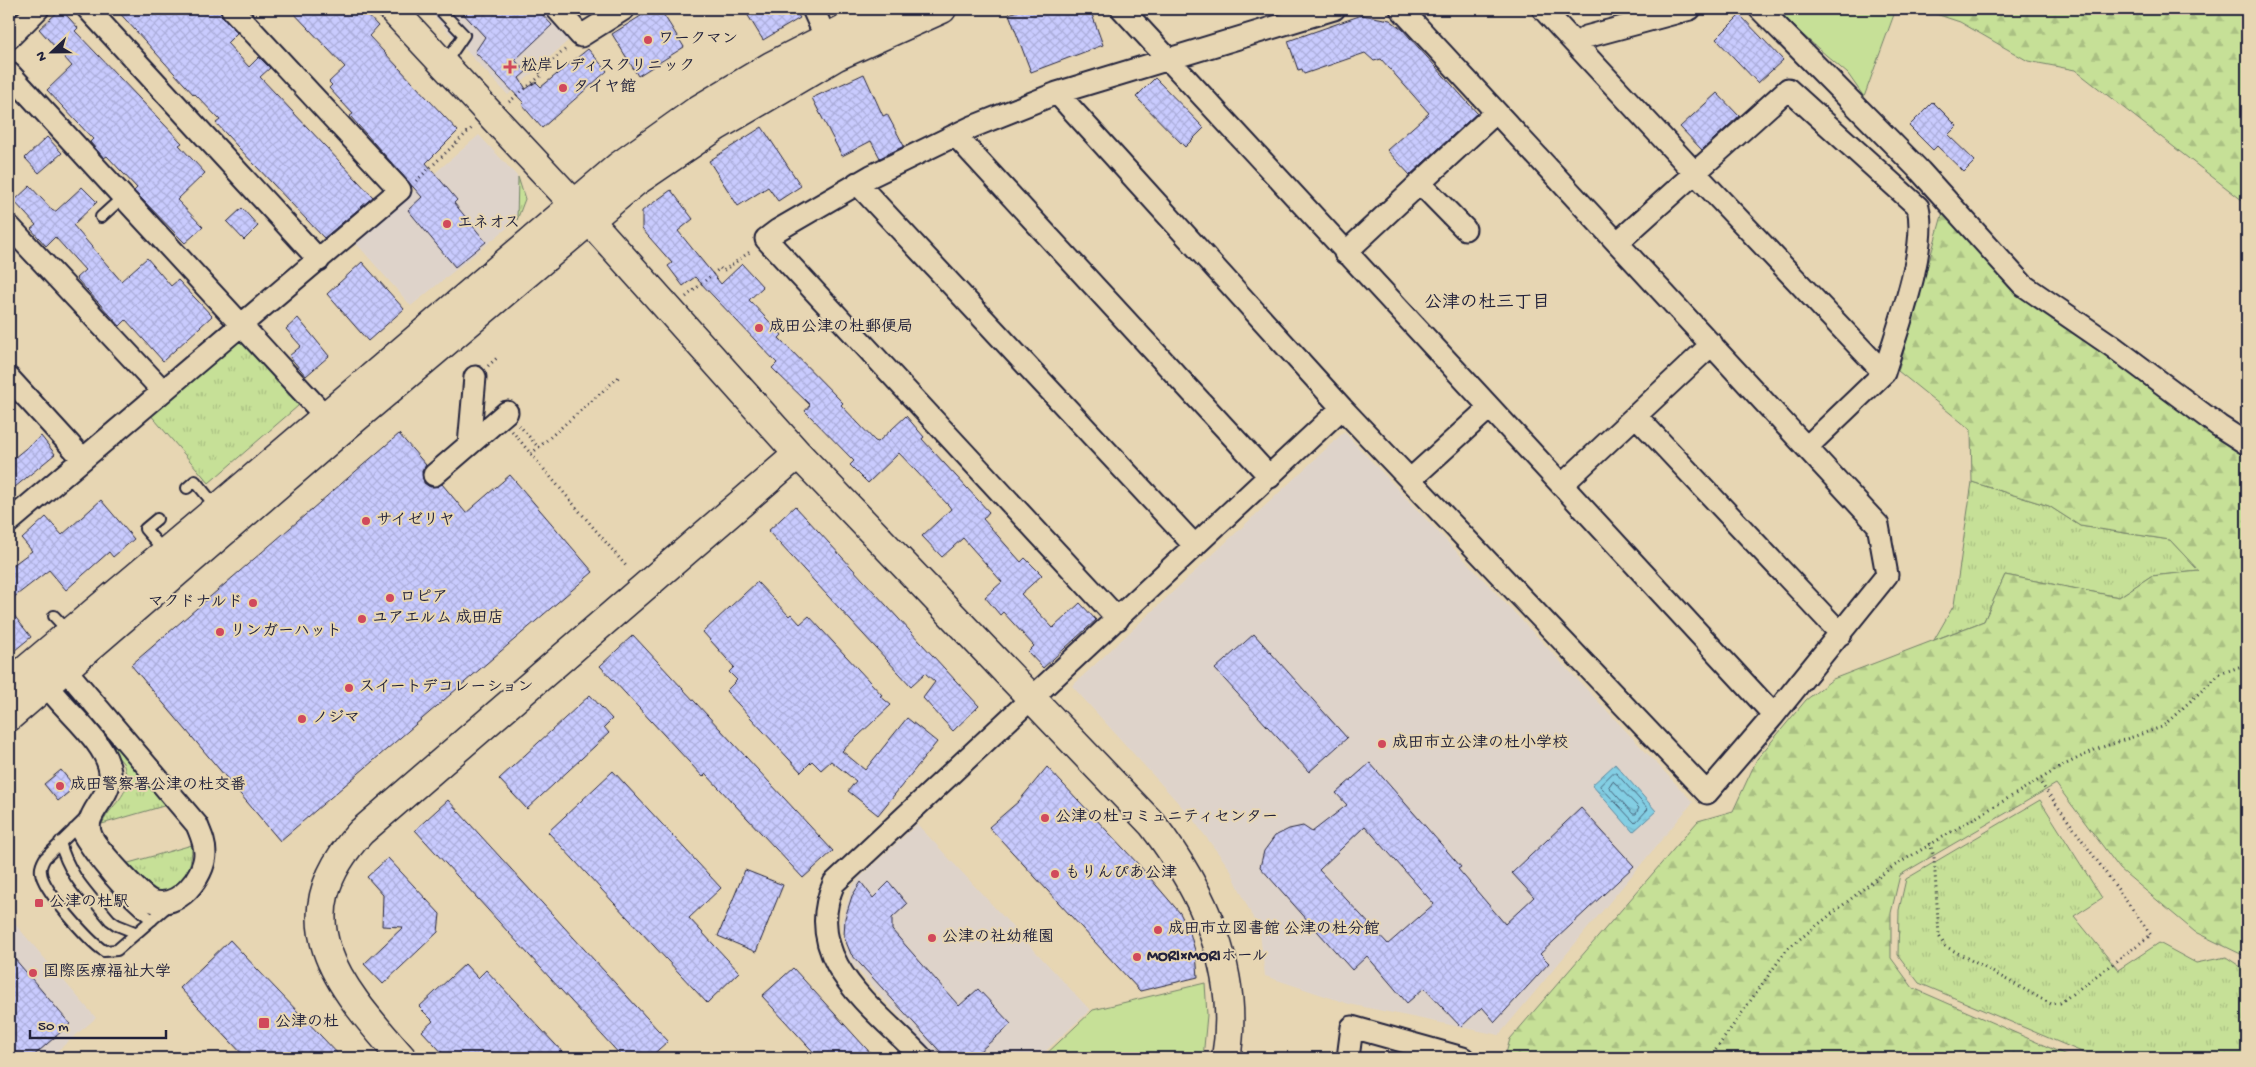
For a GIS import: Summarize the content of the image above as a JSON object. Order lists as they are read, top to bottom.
{
  "districts": ["公津の杜三丁目"],
  "places": {
    "other": [
      "ワークマン",
      "タイヤ館",
      "エネオス",
      "成田公津の杜郵便局",
      "サイゼリヤ",
      "ロピア",
      "マクドナルド",
      "ユアエルム 成田店",
      "リンガーハット",
      "スイートデコレーション",
      "ノジマ",
      "成田市立公津の杜小学校",
      "成田警察署公津の杜交番",
      "公津の杜コミュニティセンター",
      "もりんぴあ公津",
      "成田市立図書館 公津の杜分館",
      "公津の社幼稚園",
      "MORI×MORIホール",
      "国際医療福祉大学"
    ],
    "health": ["松岸レディスクリニック"],
    "transit": ["公津の杜駅", "公津の杜"]
  },
  "scale_bar": "50 m",
  "north": "left"
}
